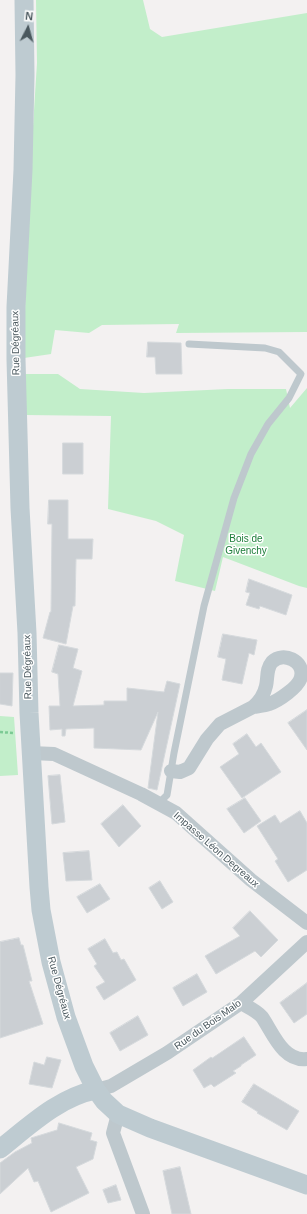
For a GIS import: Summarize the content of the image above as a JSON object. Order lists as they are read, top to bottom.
{
  "streets": {
    "main road": ["Rue Dégréaux"],
    "street": ["Impasse Léon Degreaux", "Rue du Bois Malo"]
  },
  "crossings": [
    ["Rue Dégréaux", "Impasse Léon Degreaux"],
    ["Rue Dégréaux", "Rue du Bois Malo"]
  ],
  "parks": ["Bois de Givenchy"],
  "north": "top"
}
